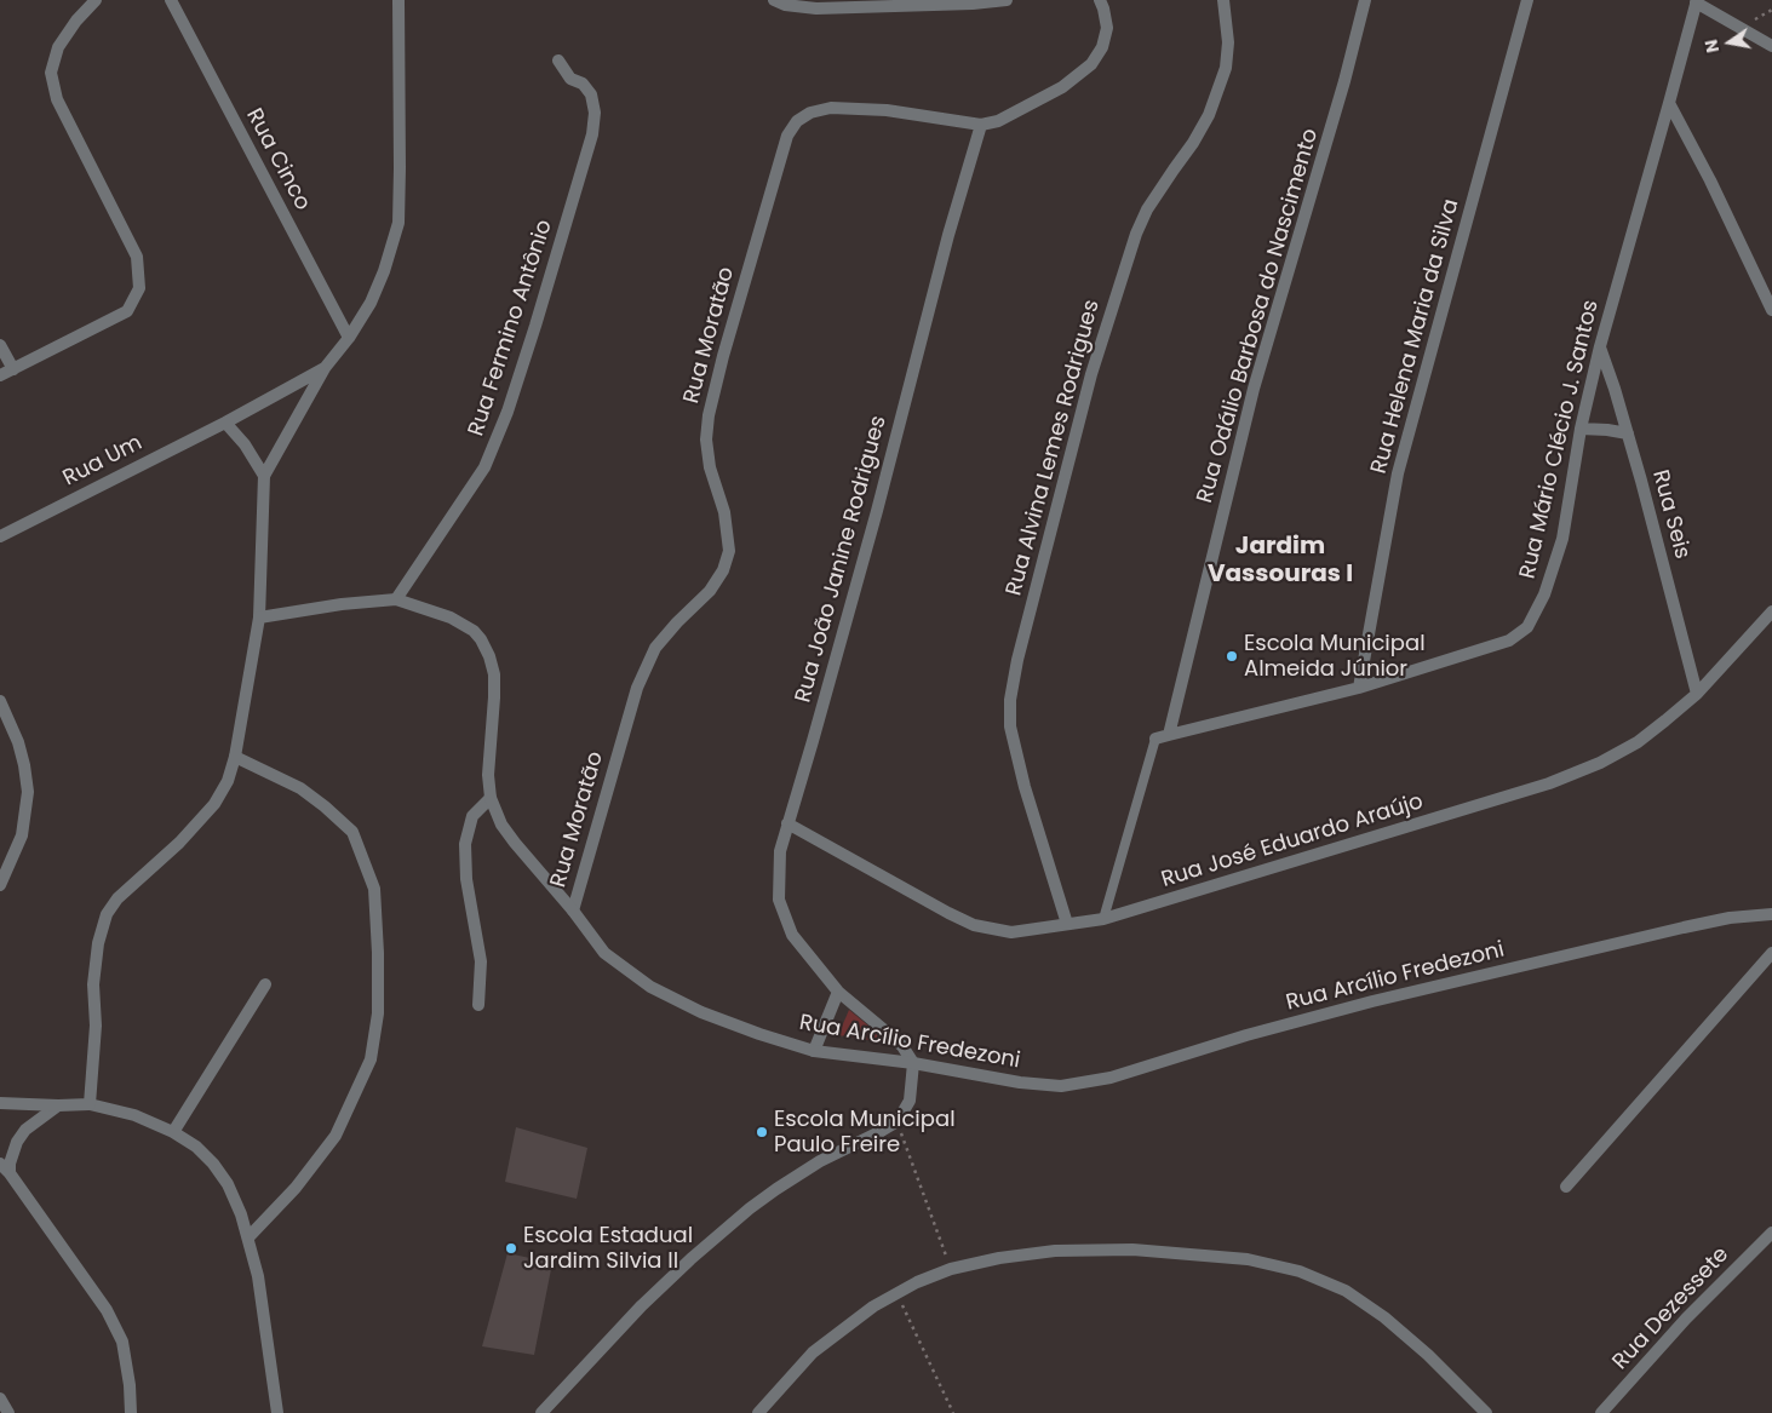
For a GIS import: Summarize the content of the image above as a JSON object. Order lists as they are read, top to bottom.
{
  "streets": {
    "street": [
      "Rua Cinco",
      "Rua Odálio Barbosa do Nascimento",
      "Rua Fermino Antônio",
      "Rua Moratão",
      "Rua Helena Maria da Silva",
      "Rua Mário Clécio J. Santos",
      "Rua Alvina Lemes Rodrigues",
      "Rua Um",
      "Rua Seis",
      "Rua João Janine Rodrigues",
      "Rua José Eduardo Araújo",
      "Rua Arcílio Fredezoni",
      "Rua Dezessete"
    ]
  },
  "crossings": [
    ["Rua Odálio Barbosa do Nascimento", "Rua Mário Clécio J. Santos"],
    ["Rua Fermino Antônio", "Rua Arcílio Fredezoni"],
    ["Rua Moratão", "Rua João Janine Rodrigues"],
    ["Rua Moratão", "Rua Arcílio Fredezoni"],
    ["Rua Helena Maria da Silva", "Rua Mário Clécio J. Santos"],
    ["Rua Mário Clécio J. Santos", "Rua Seis"],
    ["Rua Alvina Lemes Rodrigues", "Rua José Eduardo Araújo"],
    ["Rua Seis", "Rua José Eduardo Araújo"],
    ["Rua João Janine Rodrigues", "Rua José Eduardo Araújo"],
    ["Rua João Janine Rodrigues", "Rua Arcílio Fredezoni"]
  ],
  "districts": ["Jardim Vassouras I"],
  "places": ["Escola Municipal Almeida Júnior", "Escola Municipal Paulo Freire", "Escola Estadual Jardim Silvia II"],
  "north": "left"
}
